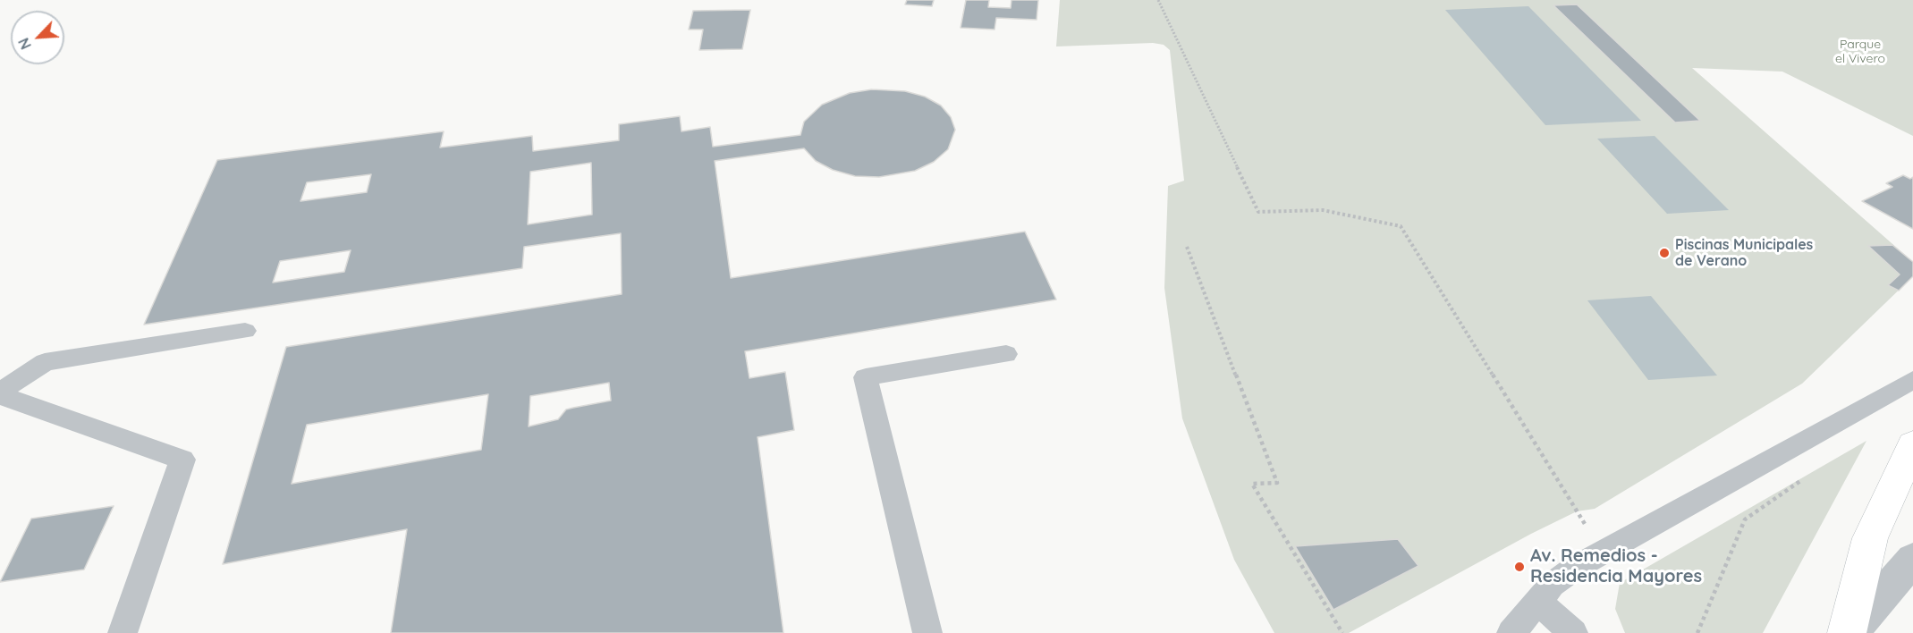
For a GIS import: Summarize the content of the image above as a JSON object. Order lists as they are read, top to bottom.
{
  "parks": ["Parque el Vivero"],
  "places": ["Piscinas Municipales de Verano", "Av. Remedios - Residencia Mayores"],
  "north": "bottom left"
}
